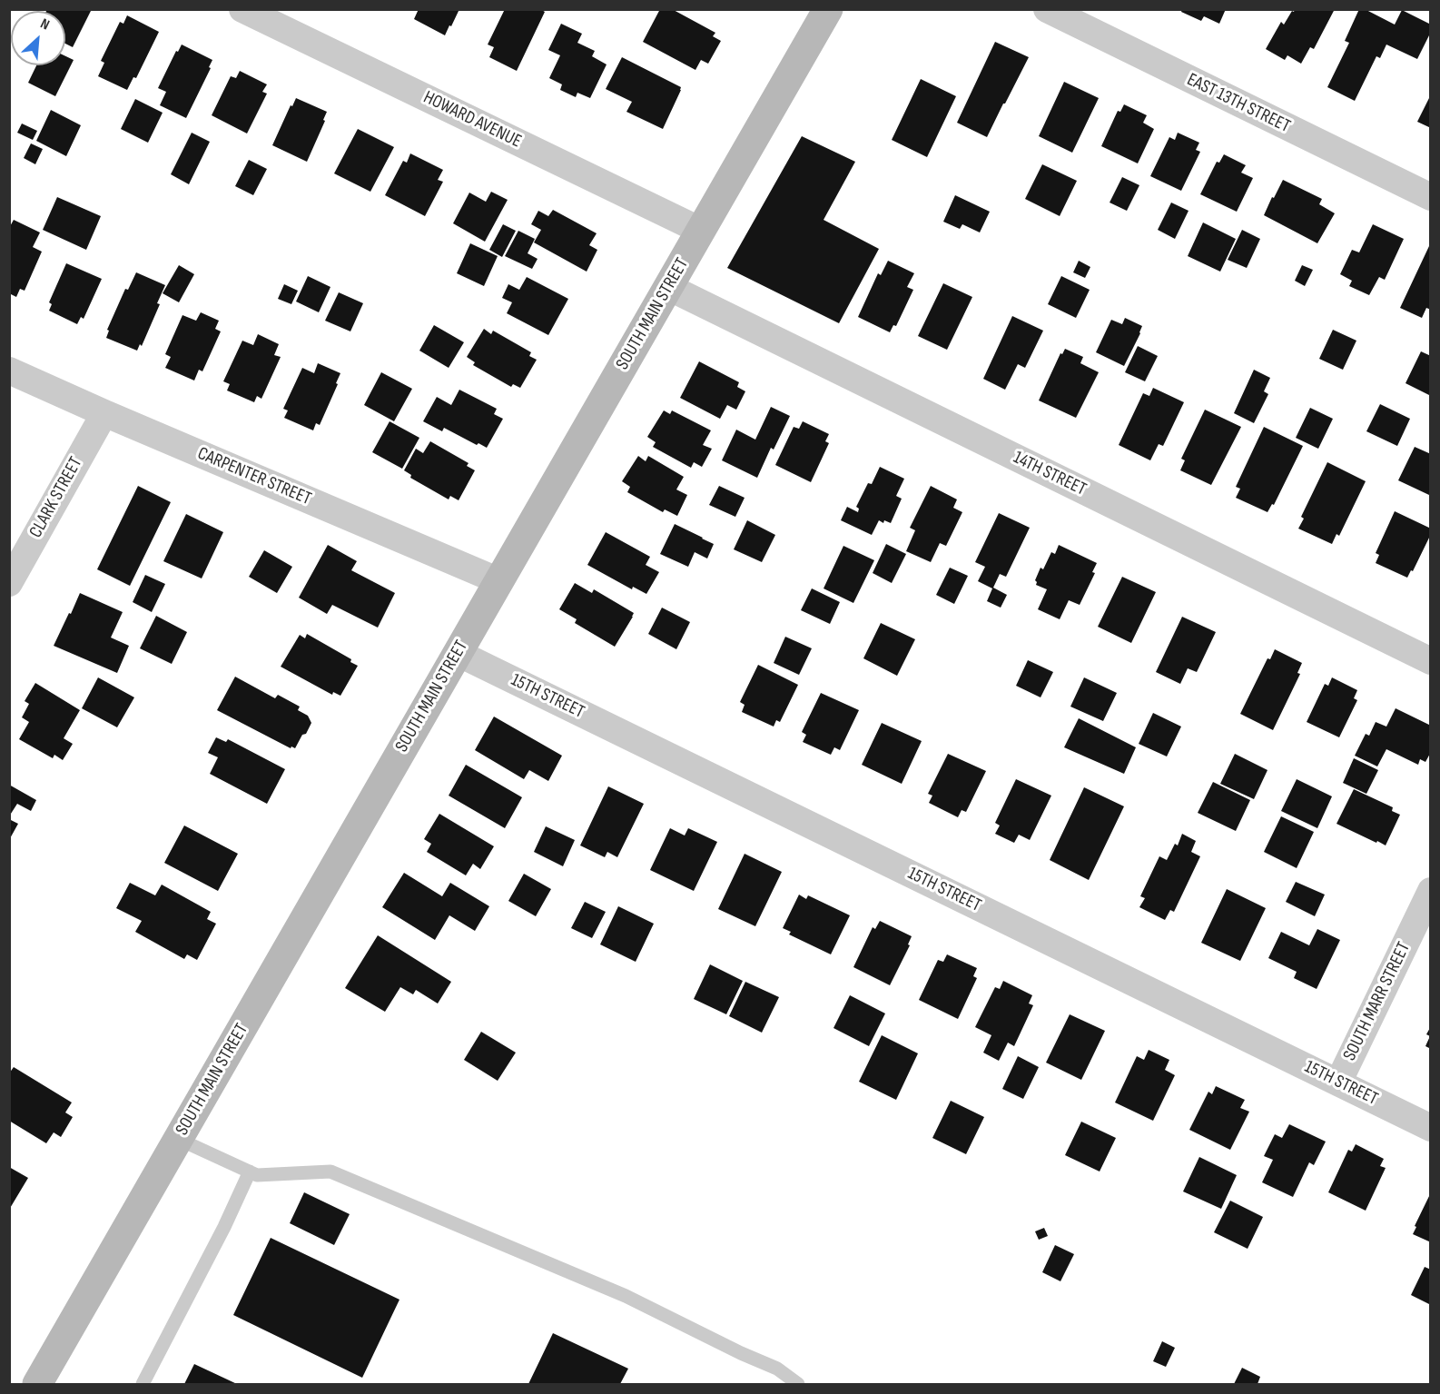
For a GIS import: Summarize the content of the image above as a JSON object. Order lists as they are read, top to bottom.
{
  "streets": {
    "main road": ["SOUTH MAIN STREET"],
    "street": [
      "EAST 13TH STREET",
      "HOWARD AVENUE",
      "14TH STREET",
      "CARPENTER STREET",
      "CLARK STREET",
      "15TH STREET",
      "SOUTH MARR STREET"
    ]
  },
  "crossings": [
    ["HOWARD AVENUE", "SOUTH MAIN STREET"],
    ["SOUTH MAIN STREET", "14TH STREET"],
    ["SOUTH MAIN STREET", "CARPENTER STREET"],
    ["SOUTH MAIN STREET", "15TH STREET"],
    ["CARPENTER STREET", "CLARK STREET"],
    ["15TH STREET", "SOUTH MARR STREET"]
  ],
  "north": "top right"
}
